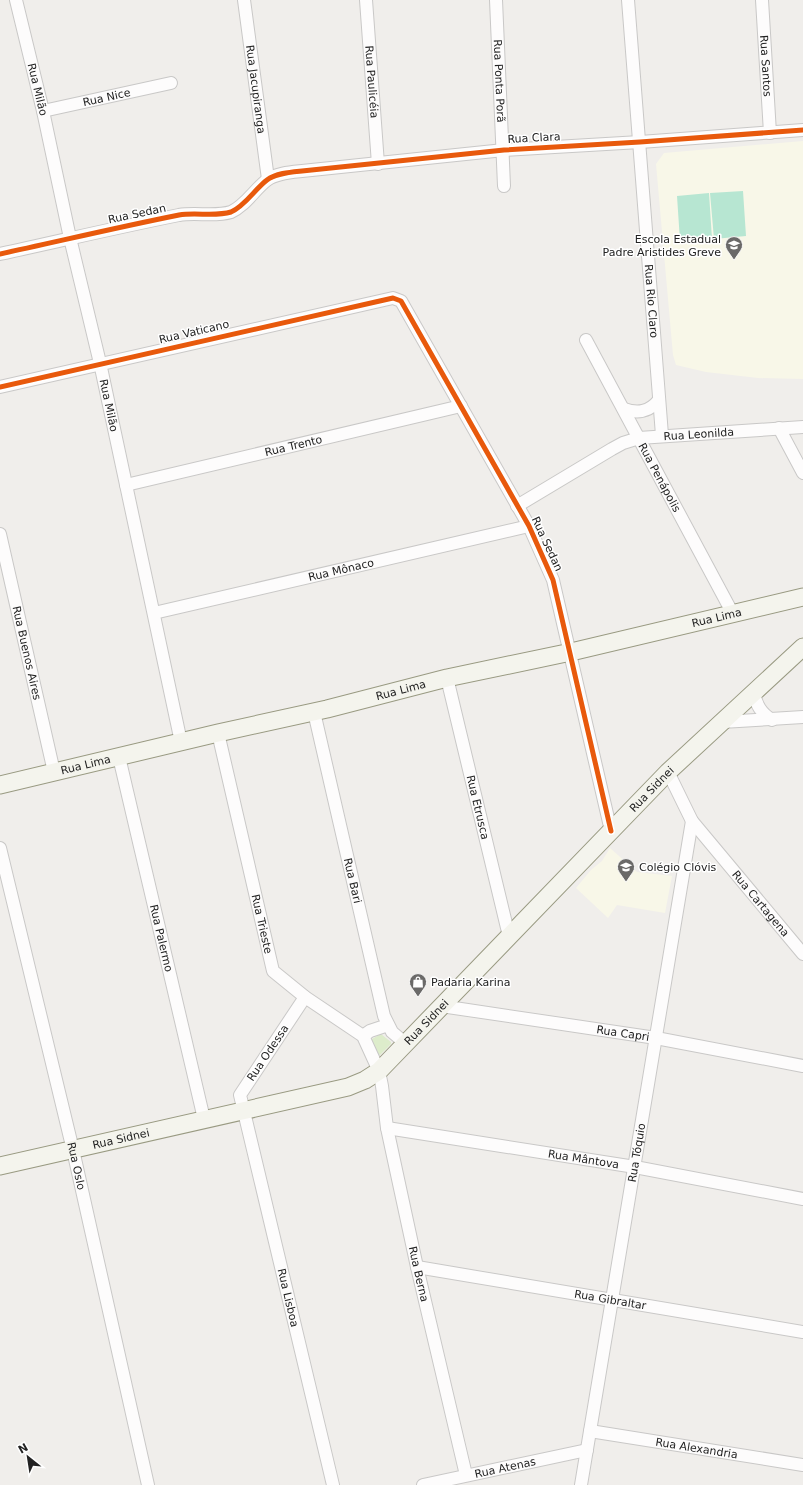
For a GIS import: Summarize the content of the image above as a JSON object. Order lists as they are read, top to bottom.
{
  "streets": {
    "main road": ["Rua Lima", "Rua Sidnei"],
    "street": [
      "Rua Santos",
      "Rua Ponta Porã",
      "Rua Paulicéia",
      "Rua Jacupiranga",
      "Rua Milão",
      "Rua Nice",
      "Rua Clara",
      "Rua Sedan",
      "Rua Rio Claro",
      "Rua Vaticano",
      "Rua Leonilda",
      "Rua Trento",
      "Rua Penápolis",
      "Rua Mônaco",
      "Rua Buenos Aires",
      "Rua Etrusca",
      "Rua Bari",
      "Rua Cartagena",
      "Rua Trieste",
      "Rua Palermo",
      "Rua Capri",
      "Rua Odessa",
      "Rua Tóquio",
      "Rua Mântova",
      "Rua Oslo",
      "Rua Berna",
      "Rua Lisboa",
      "Rua Gibraltar",
      "Rua Alexandria",
      "Rua Atenas"
    ]
  },
  "crossings": [
    ["Rua Santos", "Rua Clara"],
    ["Rua Ponta Porã", "Rua Clara"],
    ["Rua Paulicéia", "Rua Clara"],
    ["Rua Jacupiranga", "Rua Clara"],
    ["Rua Jacupiranga", "Rua Sedan"],
    ["Rua Milão", "Rua Nice"],
    ["Rua Milão", "Rua Sedan"],
    ["Rua Milão", "Rua Vaticano"],
    ["Rua Milão", "Rua Trento"],
    ["Rua Milão", "Rua Mônaco"],
    ["Rua Milão", "Rua Lima"],
    ["Rua Clara", "Rua Sedan"],
    ["Rua Clara", "Rua Rio Claro"],
    ["Rua Sedan", "Rua Vaticano"],
    ["Rua Sedan", "Rua Leonilda"],
    ["Rua Sedan", "Rua Trento"],
    ["Rua Sedan", "Rua Mônaco"],
    ["Rua Sedan", "Rua Lima"],
    ["Rua Sedan", "Rua Sidnei"],
    ["Rua Rio Claro", "Rua Leonilda"],
    ["Rua Leonilda", "Rua Penápolis"],
    ["Rua Penápolis", "Rua Lima"],
    ["Rua Lima", "Rua Buenos Aires"],
    ["Rua Lima", "Rua Etrusca"],
    ["Rua Lima", "Rua Bari"],
    ["Rua Lima", "Rua Trieste"],
    ["Rua Lima", "Rua Palermo"],
    ["Rua Sidnei", "Rua Etrusca"],
    ["Rua Sidnei", "Rua Bari"],
    ["Rua Sidnei", "Rua Cartagena"],
    ["Rua Sidnei", "Rua Palermo"],
    ["Rua Sidnei", "Rua Capri"],
    ["Rua Sidnei", "Rua Odessa"],
    ["Rua Sidnei", "Rua Oslo"],
    ["Rua Sidnei", "Rua Berna"],
    ["Rua Sidnei", "Rua Lisboa"],
    ["Rua Cartagena", "Rua Tóquio"],
    ["Rua Trieste", "Rua Odessa"],
    ["Rua Capri", "Rua Tóquio"],
    ["Rua Odessa", "Rua Lisboa"],
    ["Rua Tóquio", "Rua Mântova"],
    ["Rua Tóquio", "Rua Gibraltar"],
    ["Rua Tóquio", "Rua Alexandria"],
    ["Rua Tóquio", "Rua Atenas"],
    ["Rua Mântova", "Rua Berna"],
    ["Rua Berna", "Rua Gibraltar"],
    ["Rua Berna", "Rua Atenas"]
  ],
  "places": {
    "school or university": ["Escola Estadual Padre Aristides Greve", "Colégio Clóvis"],
    "shop": ["Padaria Karina"]
  },
  "north": "top left"
}
